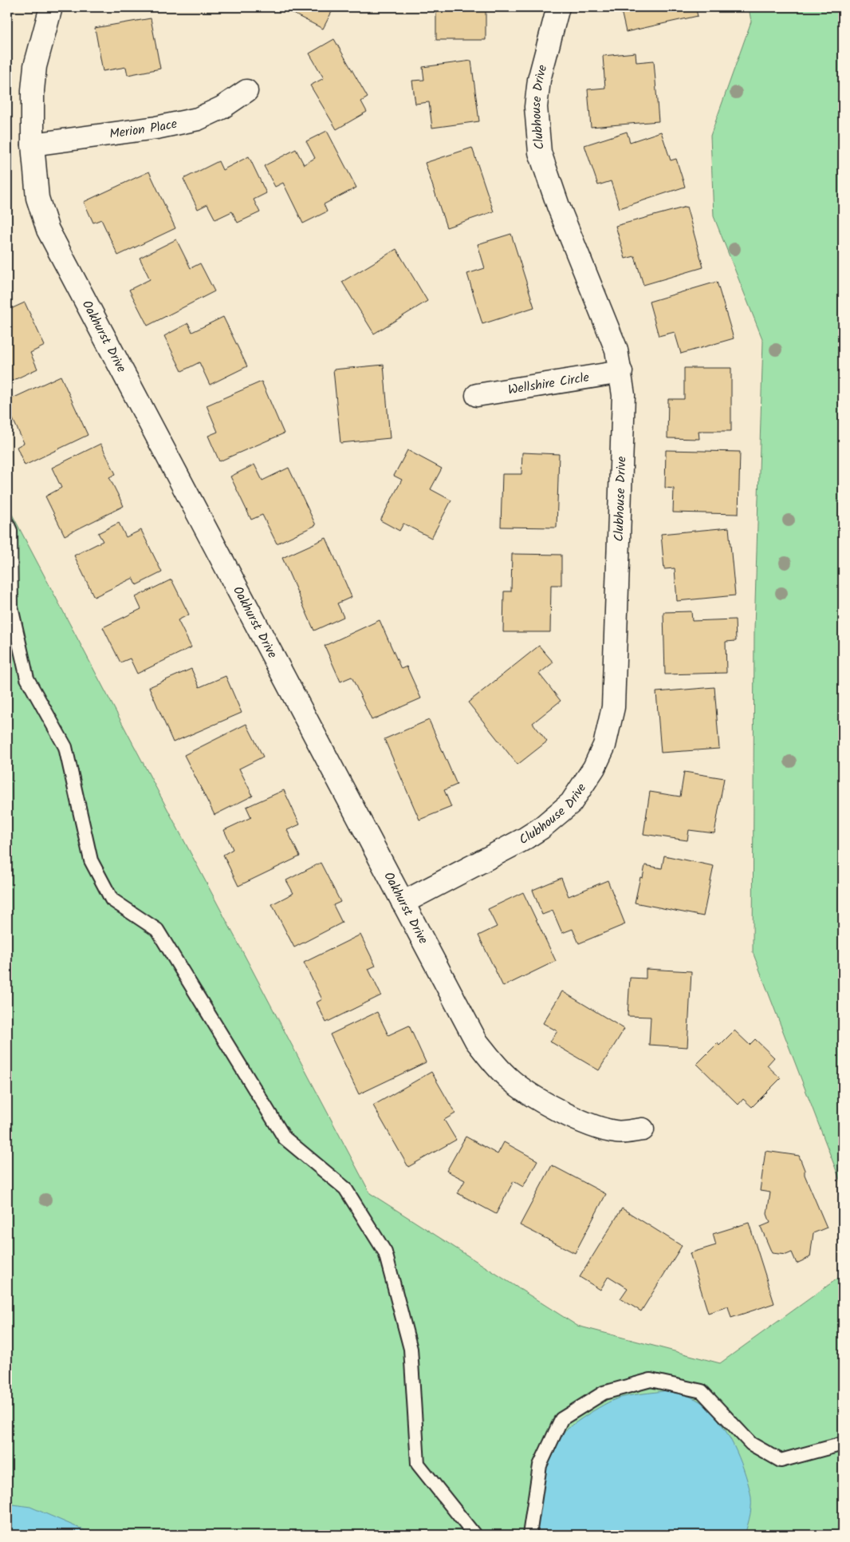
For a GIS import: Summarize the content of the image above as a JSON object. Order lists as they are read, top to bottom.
{
  "streets": {
    "street": [
      "Clubhouse Drive",
      "Merion Place",
      "Oakhurst Drive",
      "Wellshire Circle"
    ]
  },
  "crossings": [
    ["Clubhouse Drive", "Oakhurst Drive"],
    ["Clubhouse Drive", "Wellshire Circle"],
    ["Merion Place", "Oakhurst Drive"]
  ]
}
